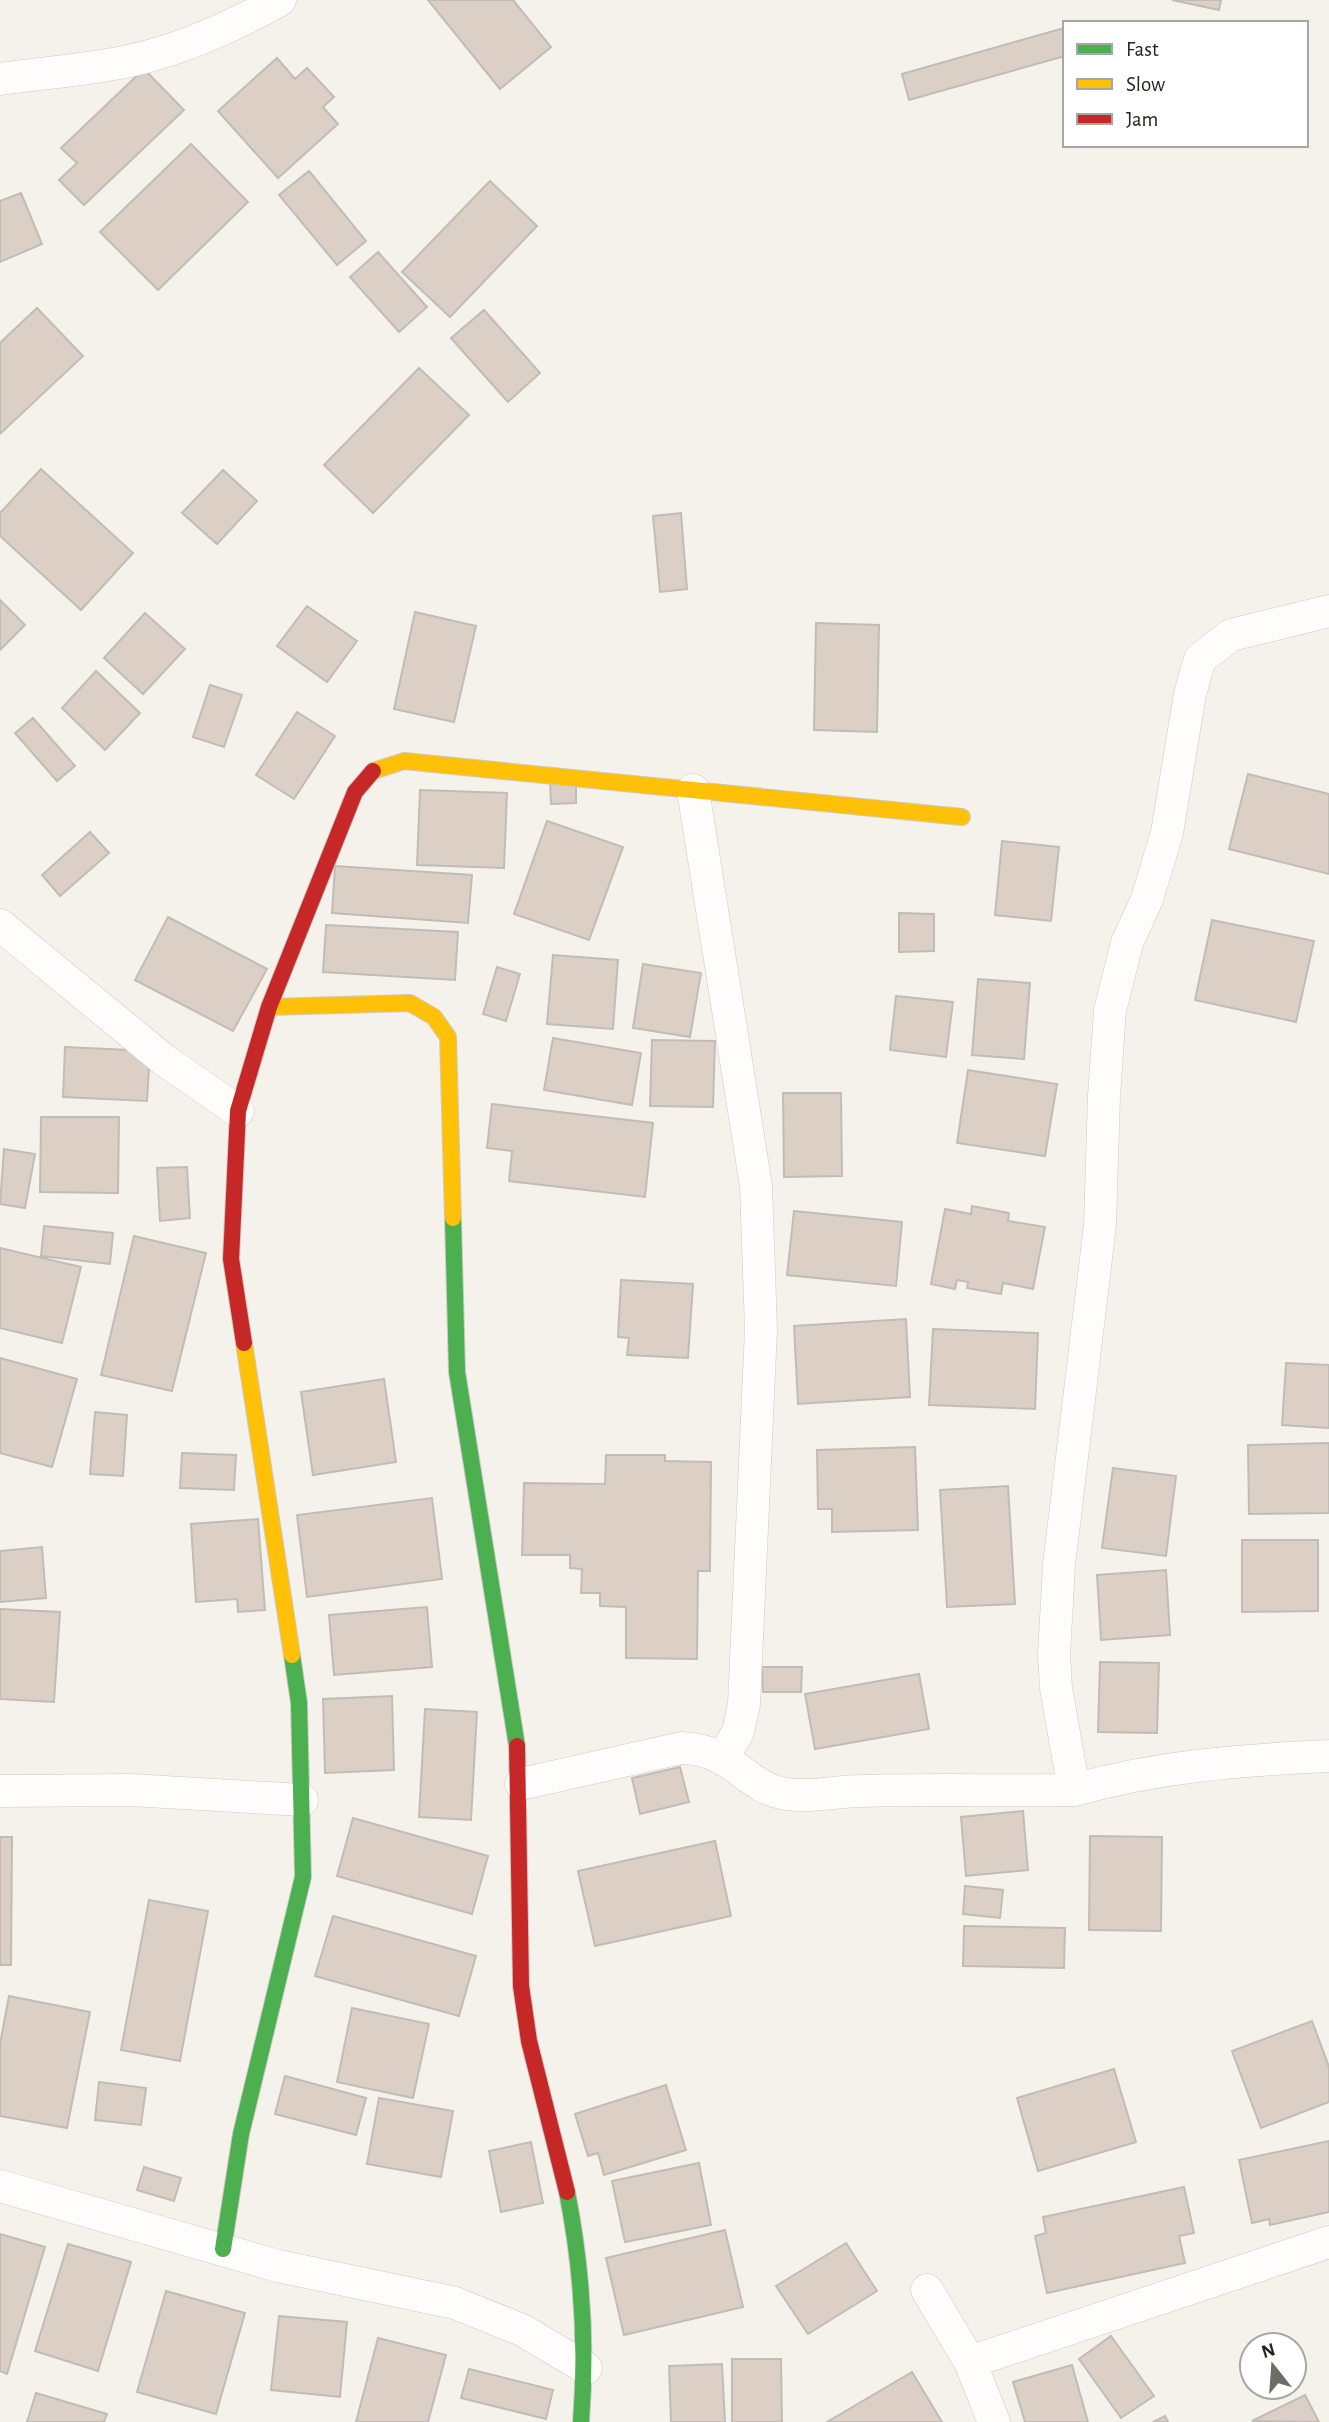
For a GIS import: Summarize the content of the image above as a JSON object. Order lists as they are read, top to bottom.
{
  "legend": ["Fast", "Slow", "Jam"],
  "north": "top"
}
